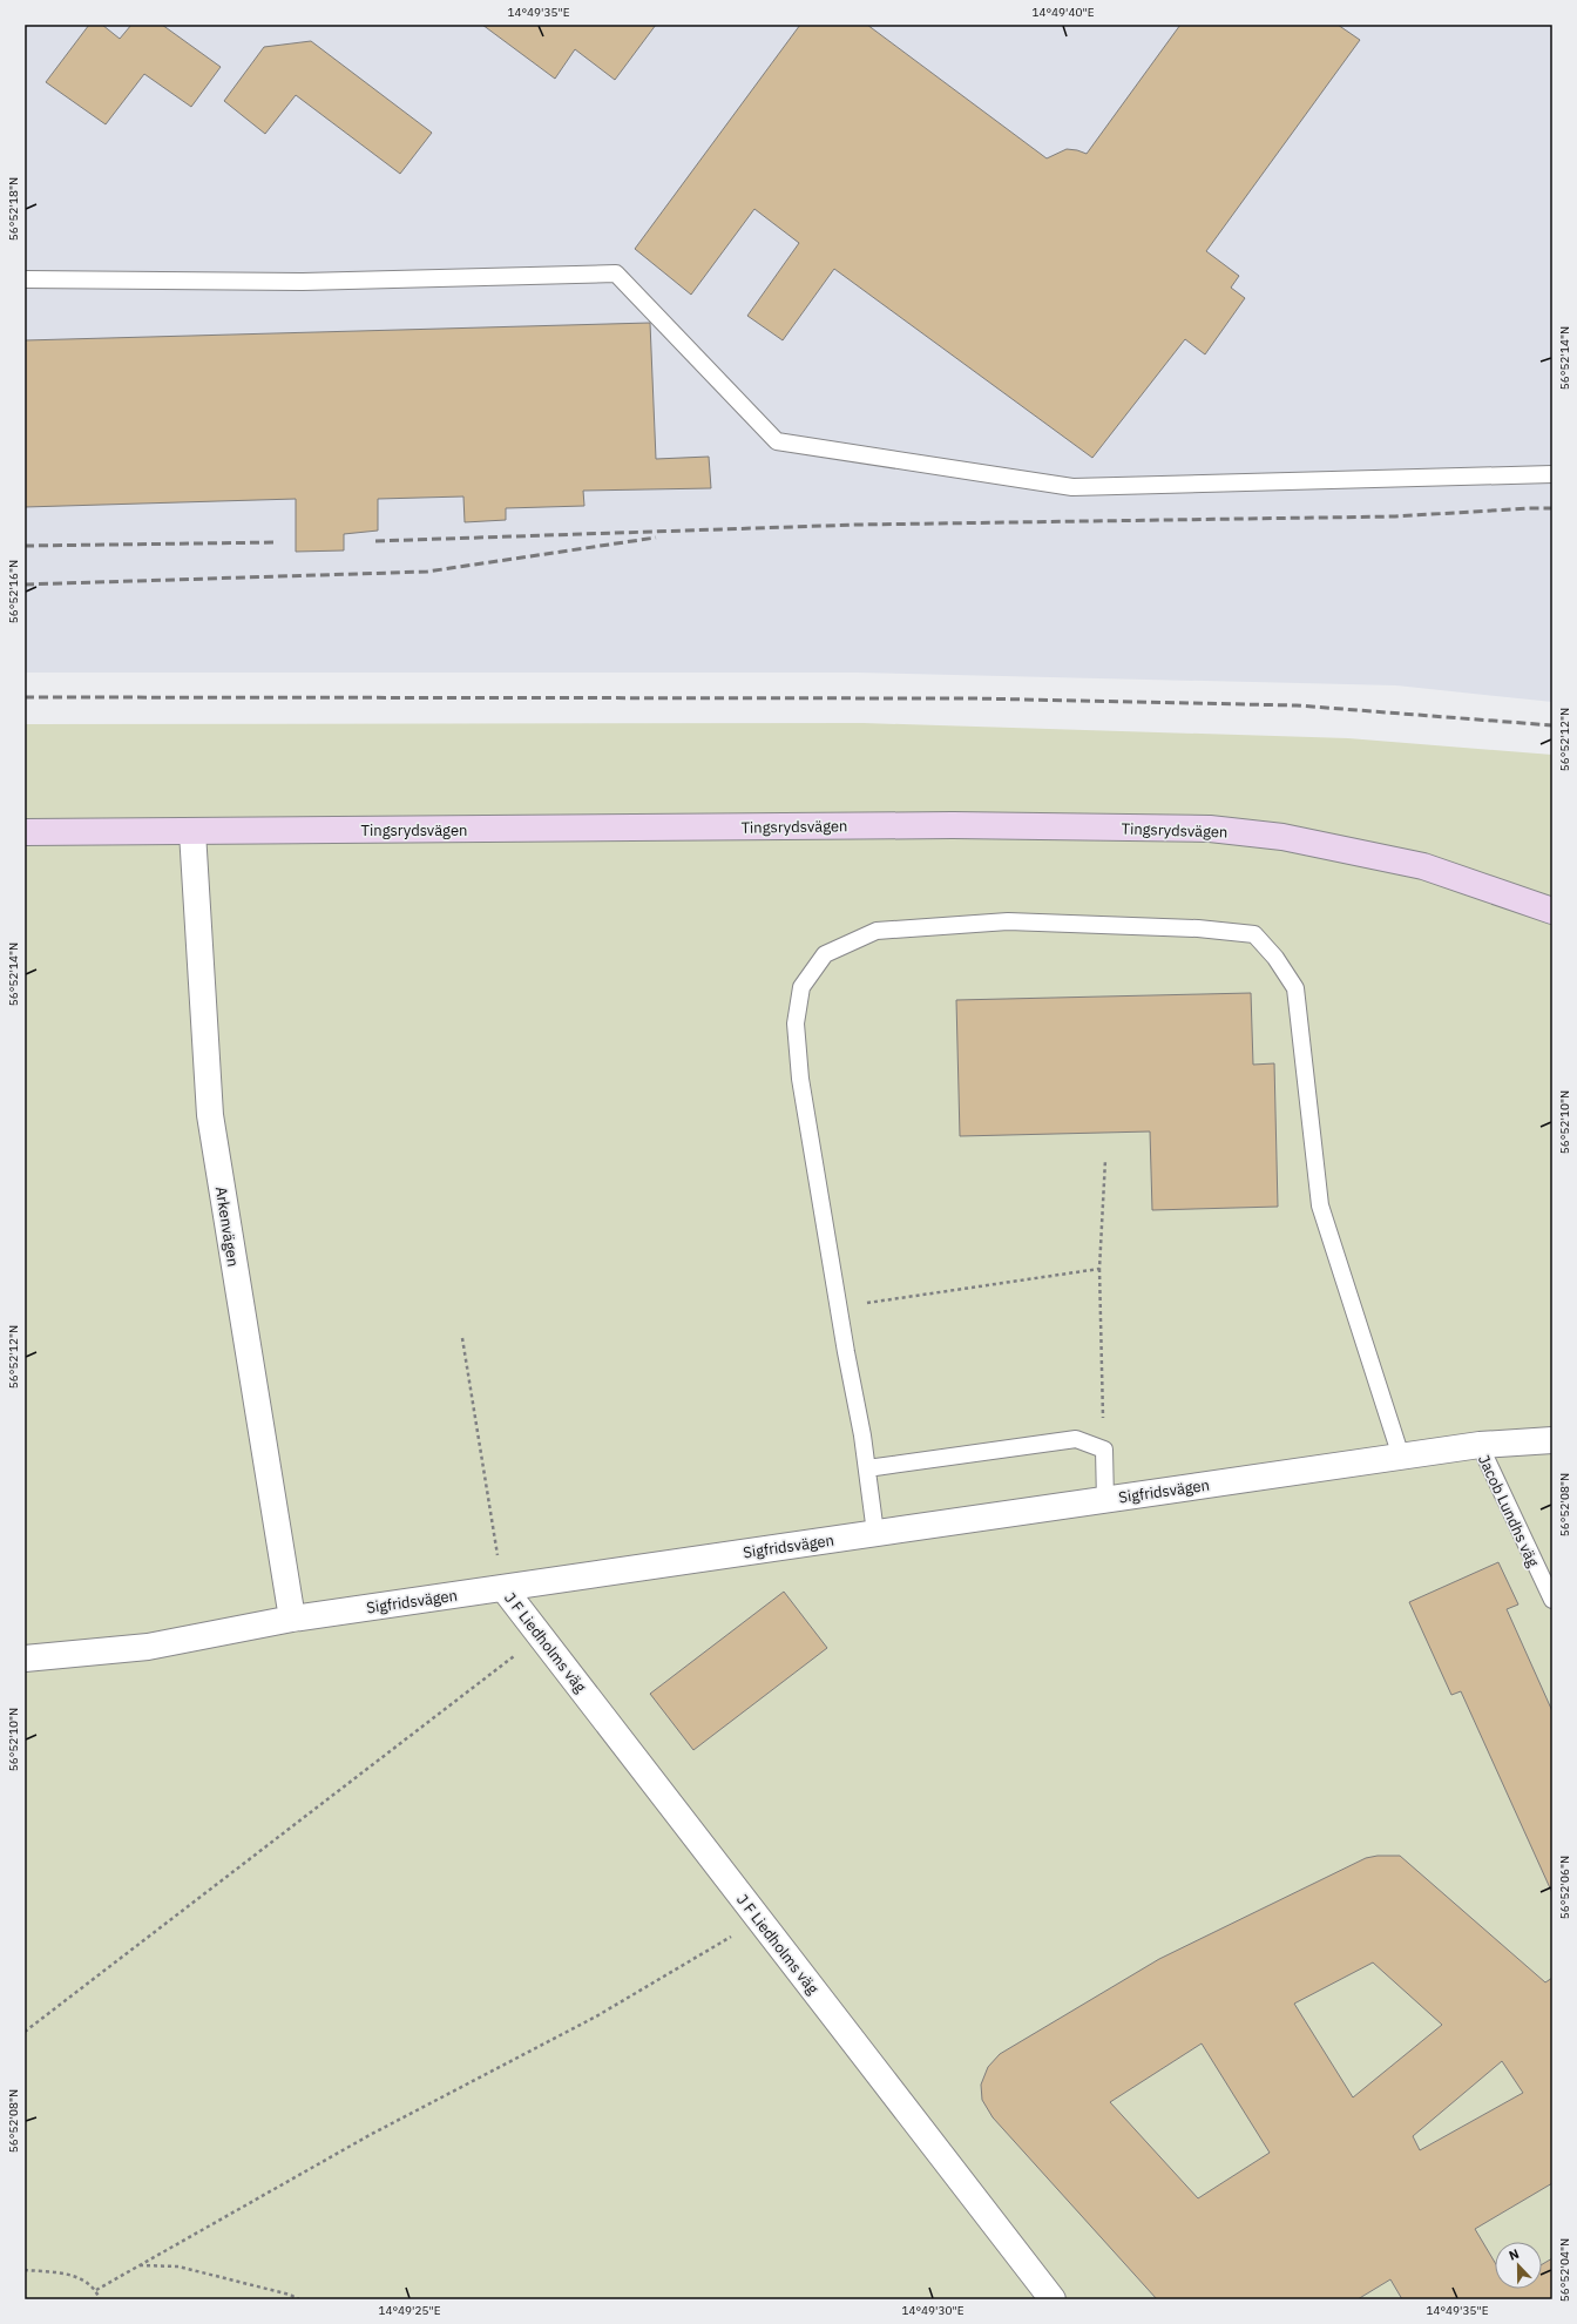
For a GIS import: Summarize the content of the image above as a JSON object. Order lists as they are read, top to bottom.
{
  "streets": {
    "street": [
      "Tingsrydsvägen",
      "Arkenvägen",
      "Sigfridsvägen",
      "J F Liedholms väg"
    ],
    "lane": ["Jacob Lundhs väg"]
  },
  "crossings": [
    ["Tingsrydsvägen", "Arkenvägen"],
    ["Arkenvägen", "Sigfridsvägen"],
    ["Sigfridsvägen", "Jacob Lundhs väg"],
    ["Sigfridsvägen", "J F Liedholms väg"]
  ],
  "north": "top",
  "coordinates": [
    "14°49'35\"E",
    "14°49'40\"E",
    "56°52'18\"N",
    "56°52'14\"N",
    "56°52'16\"N",
    "56°52'12\"N",
    "56°52'10\"N",
    "56°52'08\"N",
    "56°52'06\"N",
    "56°52'04\"N",
    "14°49'25\"E",
    "14°49'30\"E"
  ]
}
